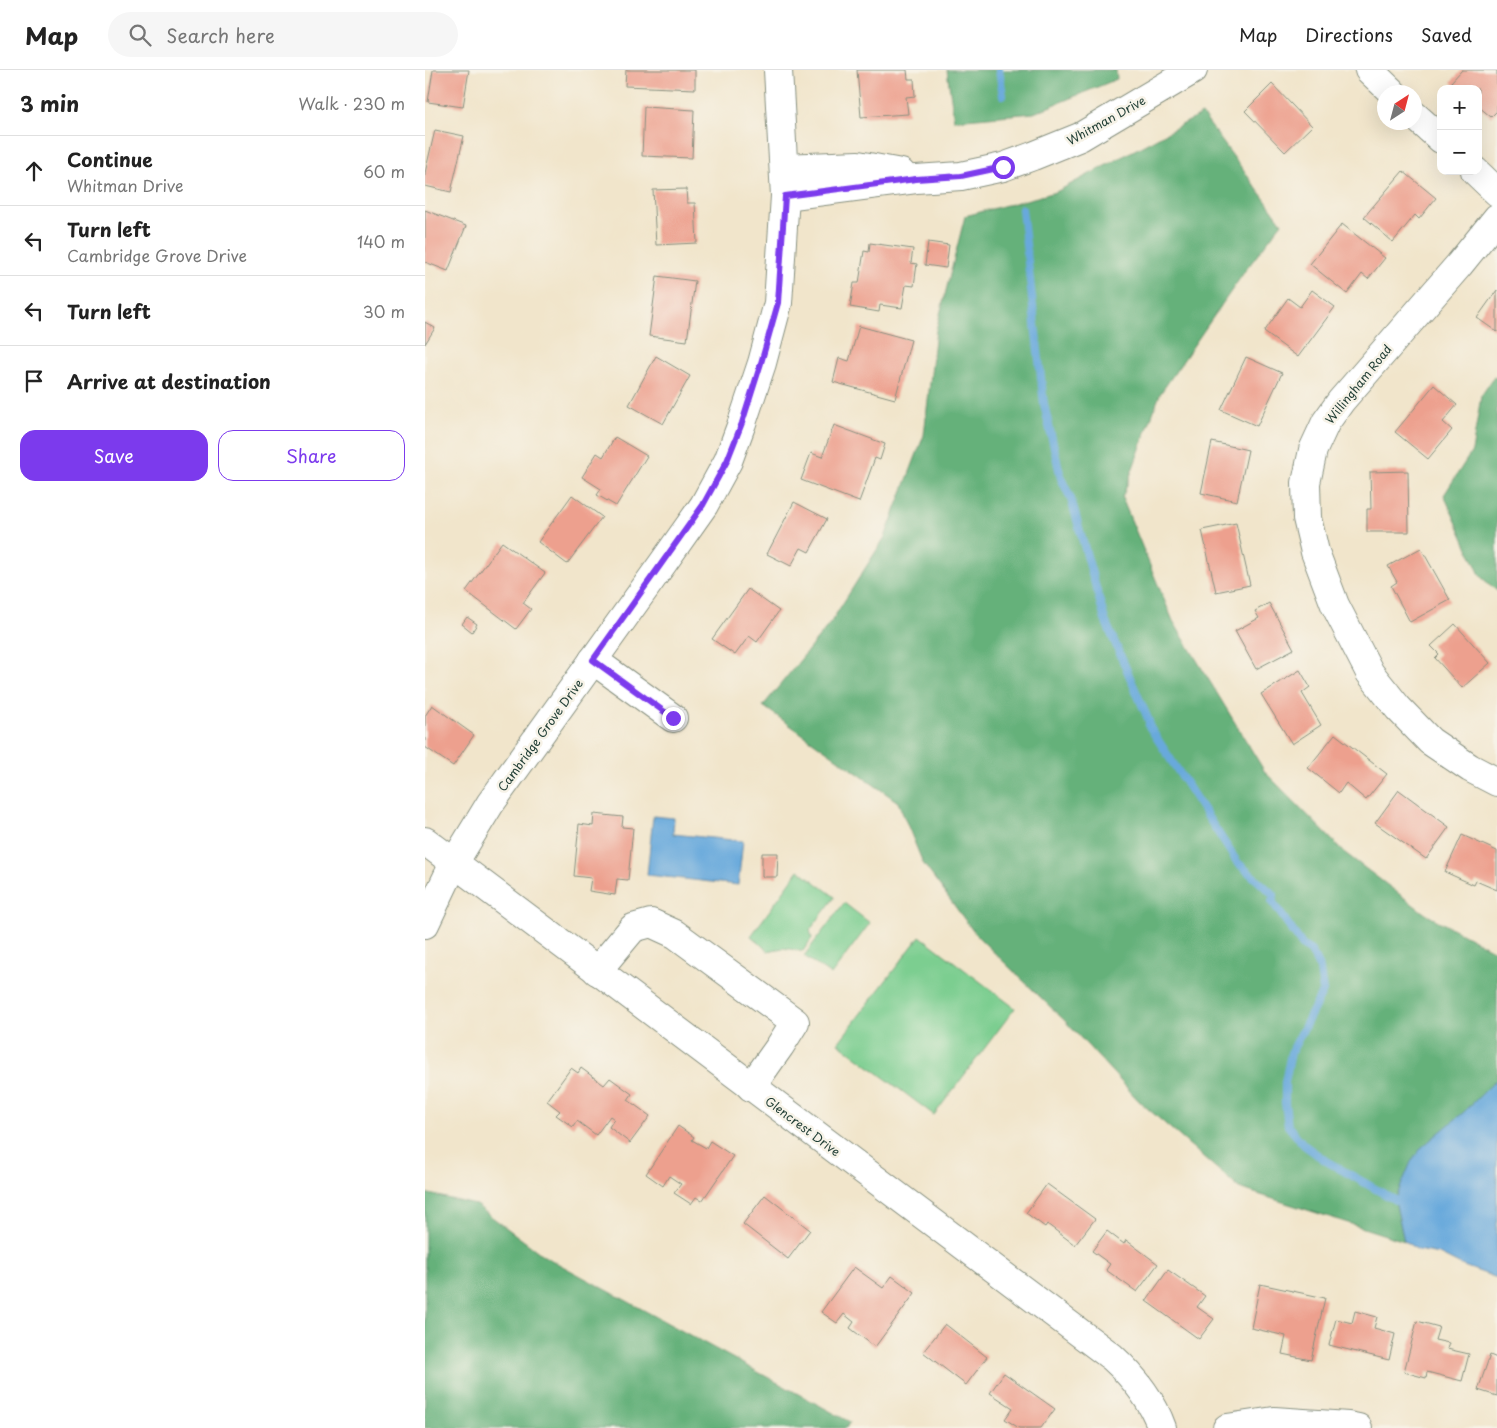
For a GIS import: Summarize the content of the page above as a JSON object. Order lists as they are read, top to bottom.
{
  "streets": {
    "street": [
      "Whitman Drive",
      "Willingham Road",
      "Cambridge Grove Drive",
      "Glencrest Drive"
    ]
  },
  "crossings": [
    ["Whitman Drive", "Cambridge Grove Drive"],
    ["Cambridge Grove Drive", "Glencrest Drive"]
  ],
  "north": "top right",
  "page": {
    "header": "Map",
    "search": "Search here",
    "nav": ["Map", "Directions", "Saved"],
    "heading": ["3 min", "Walk · 230 m"],
    "map_buttons": ["+", "−"],
    "list": [
      ["Continue", "Whitman Drive", "60 m"],
      ["Turn left", "Cambridge Grove Drive", "140 m"],
      ["Turn left", "30 m"],
      "Arrive at destination"
    ],
    "buttons": ["Save", "Share"]
  }
}
